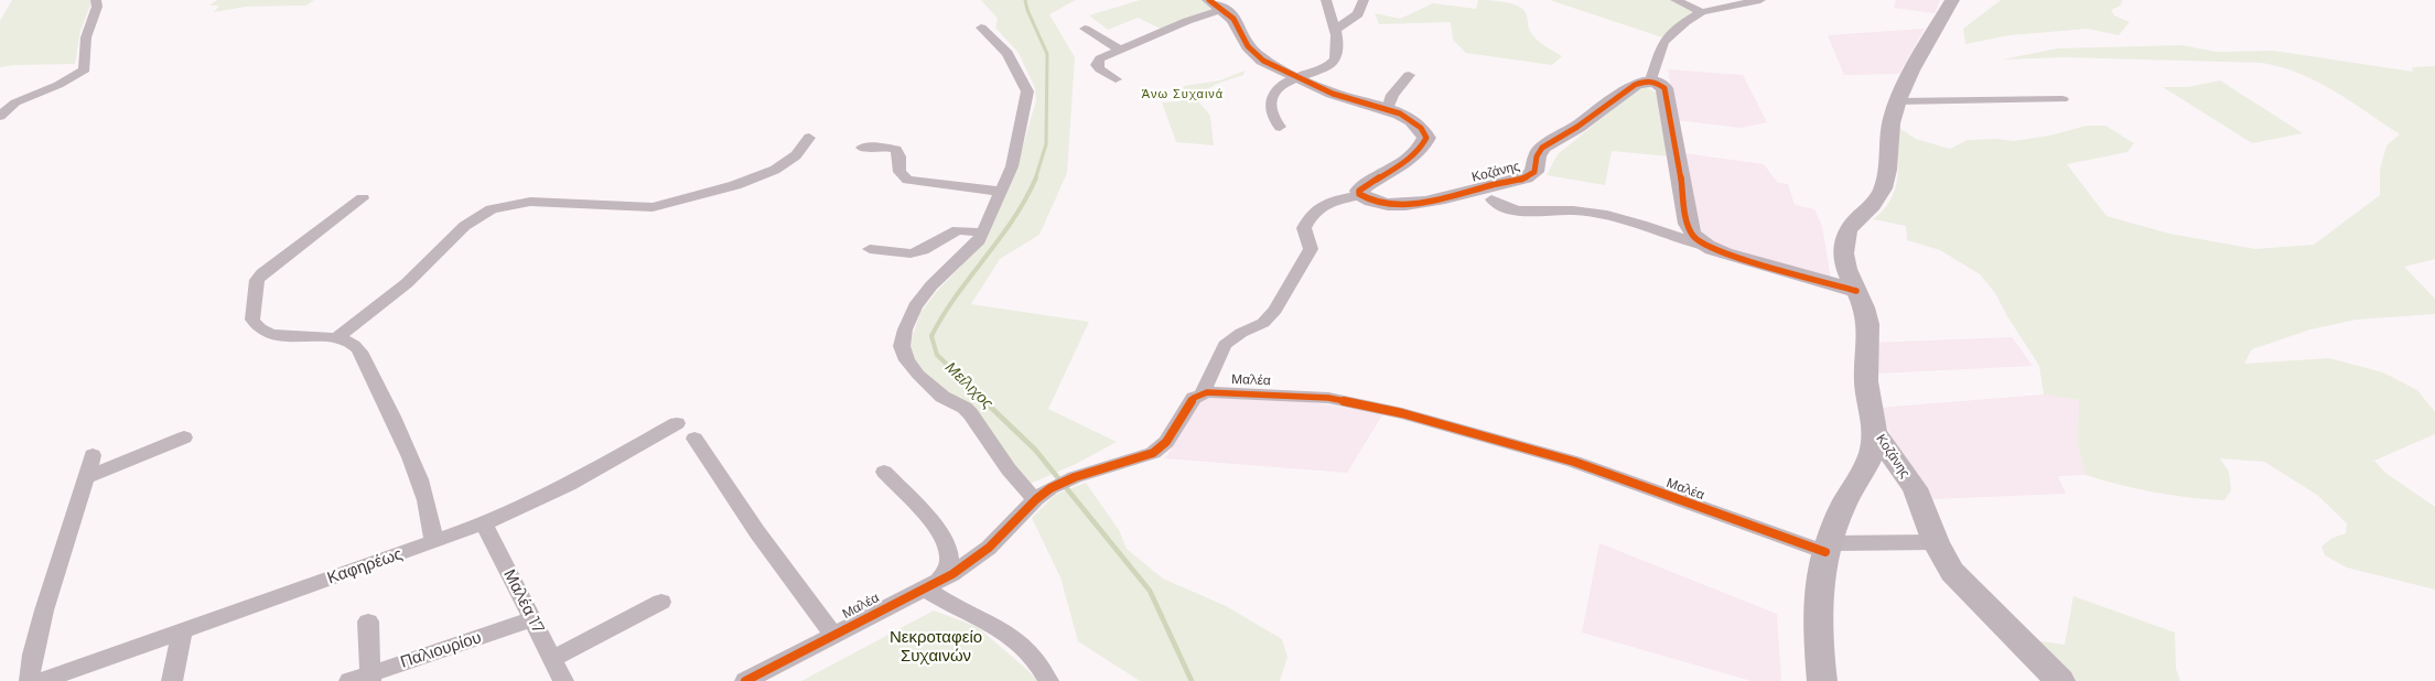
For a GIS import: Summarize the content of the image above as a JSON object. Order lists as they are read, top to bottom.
{
  "streets": {
    "street": [
      "Κοζάνης",
      "Μαλέα",
      "Καφηρέως",
      "Μαλέα 17",
      "Παλιουρίου"
    ]
  },
  "crossings": [
    ["Κοζάνης", "Μαλέα"],
    ["Καφηρέως", "Μαλέα 17"],
    ["Μαλέα 17", "Παλιουρίου"]
  ],
  "districts": ["Άνω Συχαινά"],
  "water": ["Μείλιχος"],
  "parks": ["Νεκροταφείο Συχαινών"]
}
